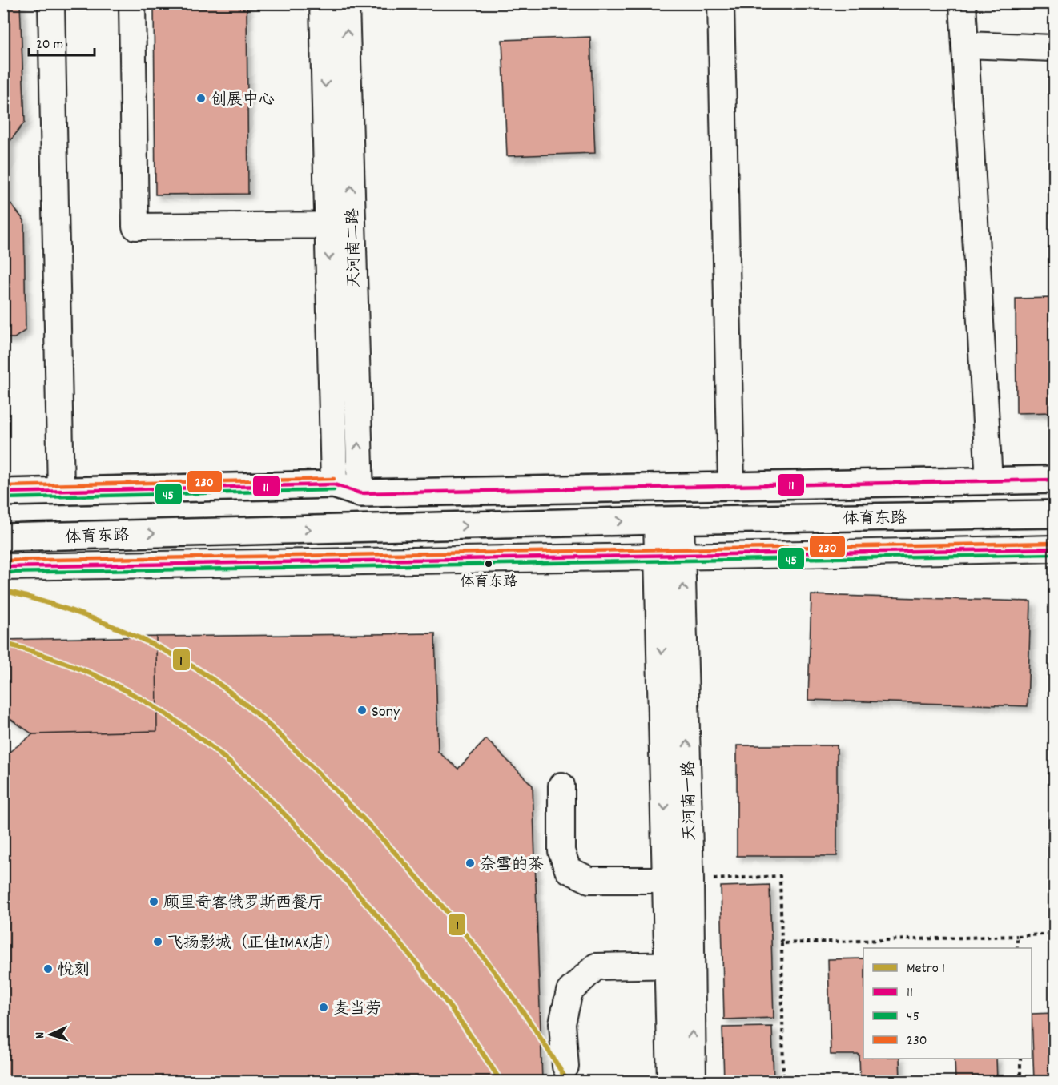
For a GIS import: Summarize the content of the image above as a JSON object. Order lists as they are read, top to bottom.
{
  "streets": {
    "main road": ["体育东路"],
    "street": ["天河南二路"]
  },
  "places": [
    "创展中心",
    "体育东路",
    "Sony",
    "奈雪的茶",
    "顾里奇客俄罗斯西餐厅",
    "飞扬影城（正佳IMAX店）",
    "悦刻",
    "麦当劳"
  ],
  "lines": [
    "transit line 230",
    "transit line 11",
    "transit line 45",
    "metro line 1"
  ],
  "legend": [
    "Metro 1",
    "11",
    "45",
    "230"
  ],
  "scale_bar": "20 m",
  "north": "left"
}
